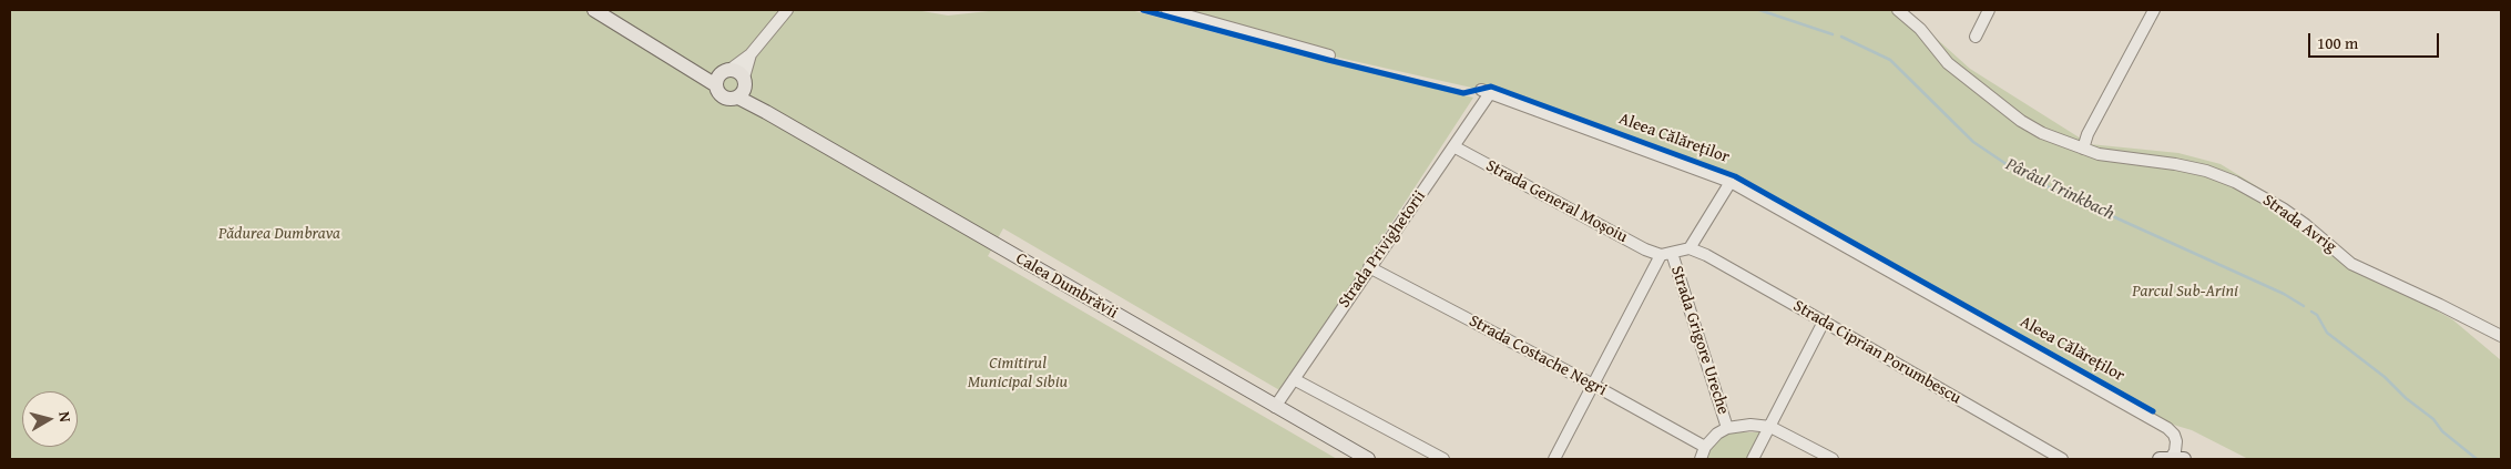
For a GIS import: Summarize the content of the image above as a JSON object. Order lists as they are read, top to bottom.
{
  "streets": {
    "main road": ["Calea Dumbrăvii"],
    "street": [
      "Aleea Călăreților",
      "Strada General Moșoiu",
      "Strada Avrig",
      "Strada Privighetorii",
      "Strada Grigore Ureche",
      "Strada Ciprian Porumbescu",
      "Strada Costache Negri"
    ]
  },
  "crossings": [
    ["Aleea Călăreților", "Strada Privighetorii"],
    ["Strada General Moșoiu", "Strada Privighetorii"],
    ["Strada General Moșoiu", "Strada Grigore Ureche"],
    ["Strada Privighetorii", "Calea Dumbrăvii"],
    ["Strada Privighetorii", "Strada Costache Negri"]
  ],
  "water": ["Pârâul Trinkbach"],
  "parks": ["Pădurea Dumbrava", "Parcul Sub-Arini", "Cimitirul Municipal Sibiu"],
  "scale_bar": "100 m",
  "north": "right"
}
